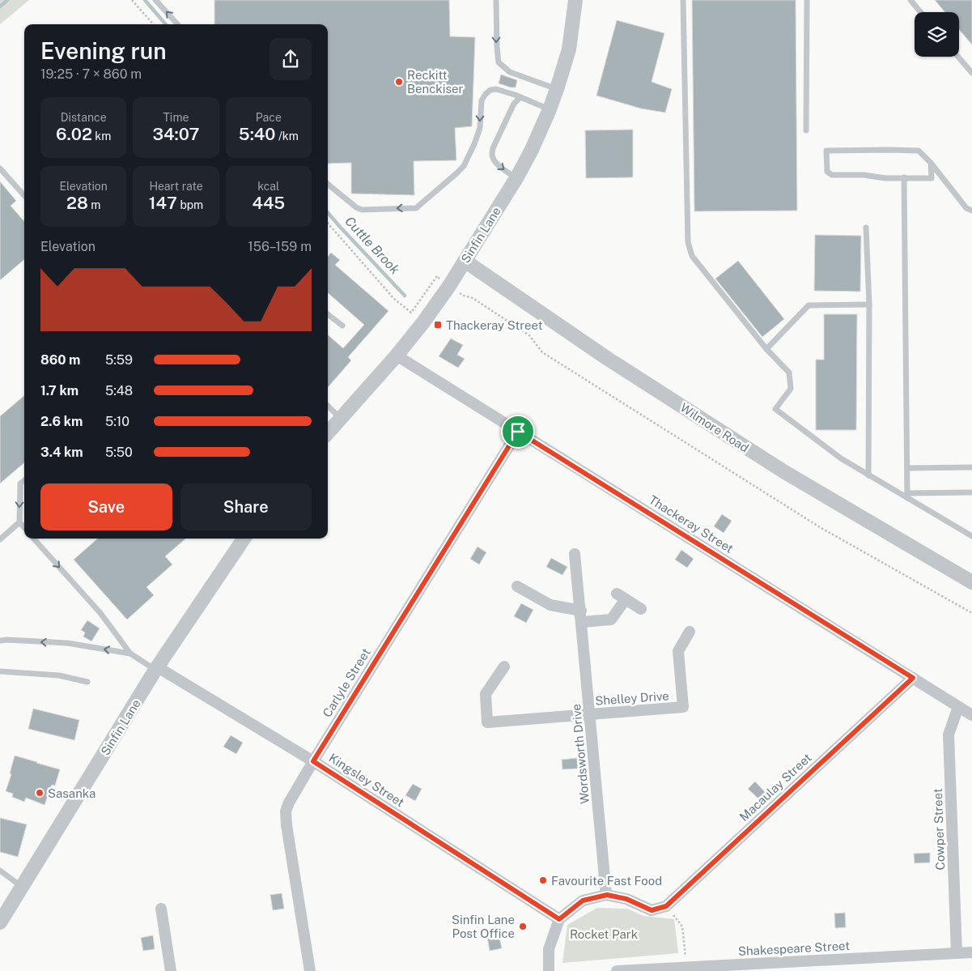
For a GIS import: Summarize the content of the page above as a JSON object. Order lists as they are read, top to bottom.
{
  "streets": {
    "street": [
      "Sinfin Lane",
      "Wilmore Road",
      "Thackeray Street",
      "Carlyle Street",
      "Shelley Drive",
      "Wordsworth Drive",
      "Kingsley Street",
      "Macaulay Street",
      "Cowper Street",
      "Shakespeare Street"
    ]
  },
  "crossings": [
    ["Sinfin Lane", "Wilmore Road"],
    ["Sinfin Lane", "Thackeray Street"],
    ["Sinfin Lane", "Kingsley Street"],
    ["Thackeray Street", "Carlyle Street"],
    ["Thackeray Street", "Macaulay Street"],
    ["Thackeray Street", "Cowper Street"],
    ["Carlyle Street", "Kingsley Street"],
    ["Shelley Drive", "Wordsworth Drive"],
    ["Wordsworth Drive", "Macaulay Street"],
    ["Cowper Street", "Shakespeare Street"]
  ],
  "water": ["Cuttle Brook"],
  "parks": ["Rocket Park"],
  "places": {
    "other": [
      "Reckitt Benckiser",
      "Sasanka",
      "Favourite Fast Food",
      "Sinfin Lane Post Office"
    ],
    "transit": ["Thackeray Street"]
  },
  "page": {
    "heading": ["Evening run", "19:25 · 7 × 860 m"],
    "stats": [
      ["Distance", "6.02 km"],
      ["Time", "34:07"],
      ["Pace", "5:40 /km"],
      ["Elevation", "28 m"],
      ["Heart rate", "147 bpm"],
      ["kcal", "445"]
    ],
    "chart": ["Elevation", "156–159 m"],
    "list": [
      {
        "name": "860 m",
        "note": "5:59"
      },
      {
        "name": "1.7 km",
        "note": "5:48"
      },
      {
        "name": "2.6 km",
        "note": "5:10"
      },
      {
        "name": "3.4 km",
        "note": "5:50"
      }
    ],
    "buttons": ["Save", "Share"]
  }
}
